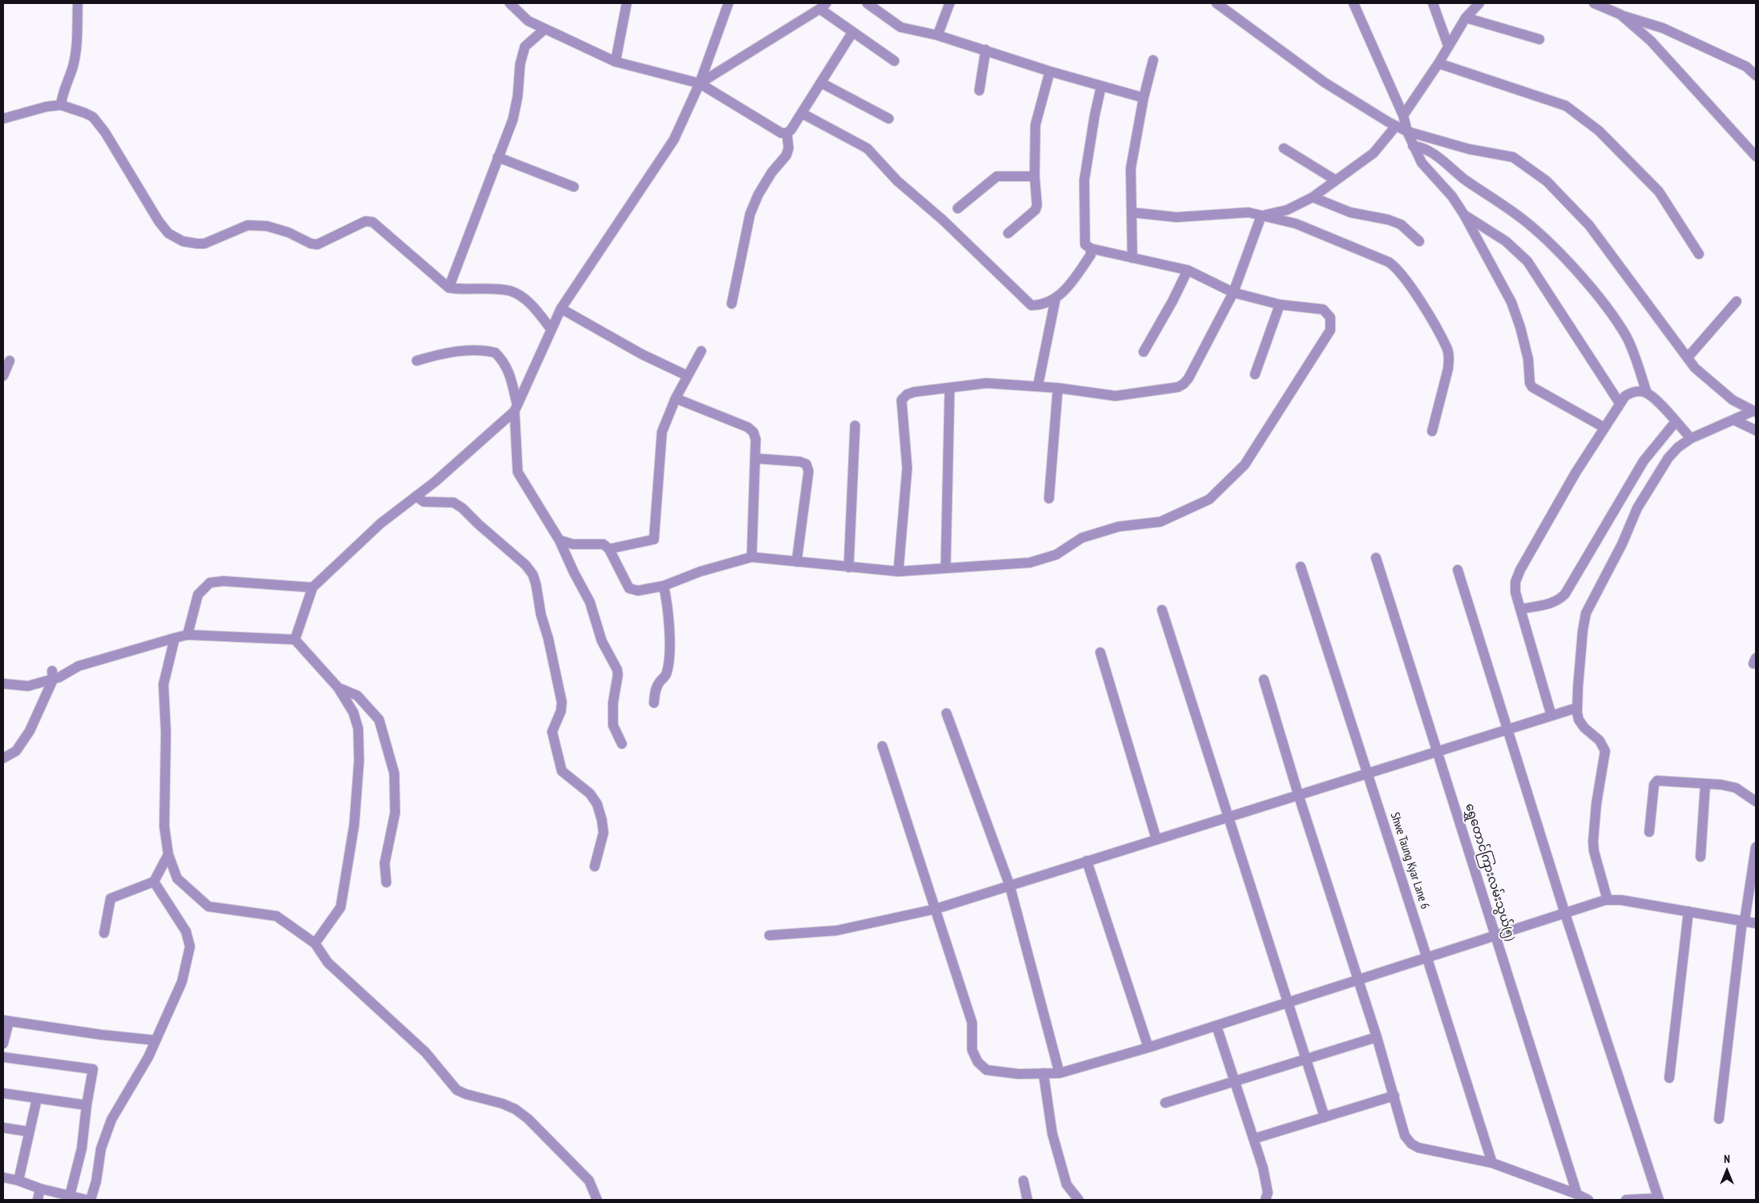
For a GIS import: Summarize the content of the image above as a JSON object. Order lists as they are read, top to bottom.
{
  "streets": {
    "street": ["Shwe Taung Kyar Lane 6", "ရွှေတောင်ကြားလမ်းသွယ်(၅)"]
  },
  "north": "top"
}
